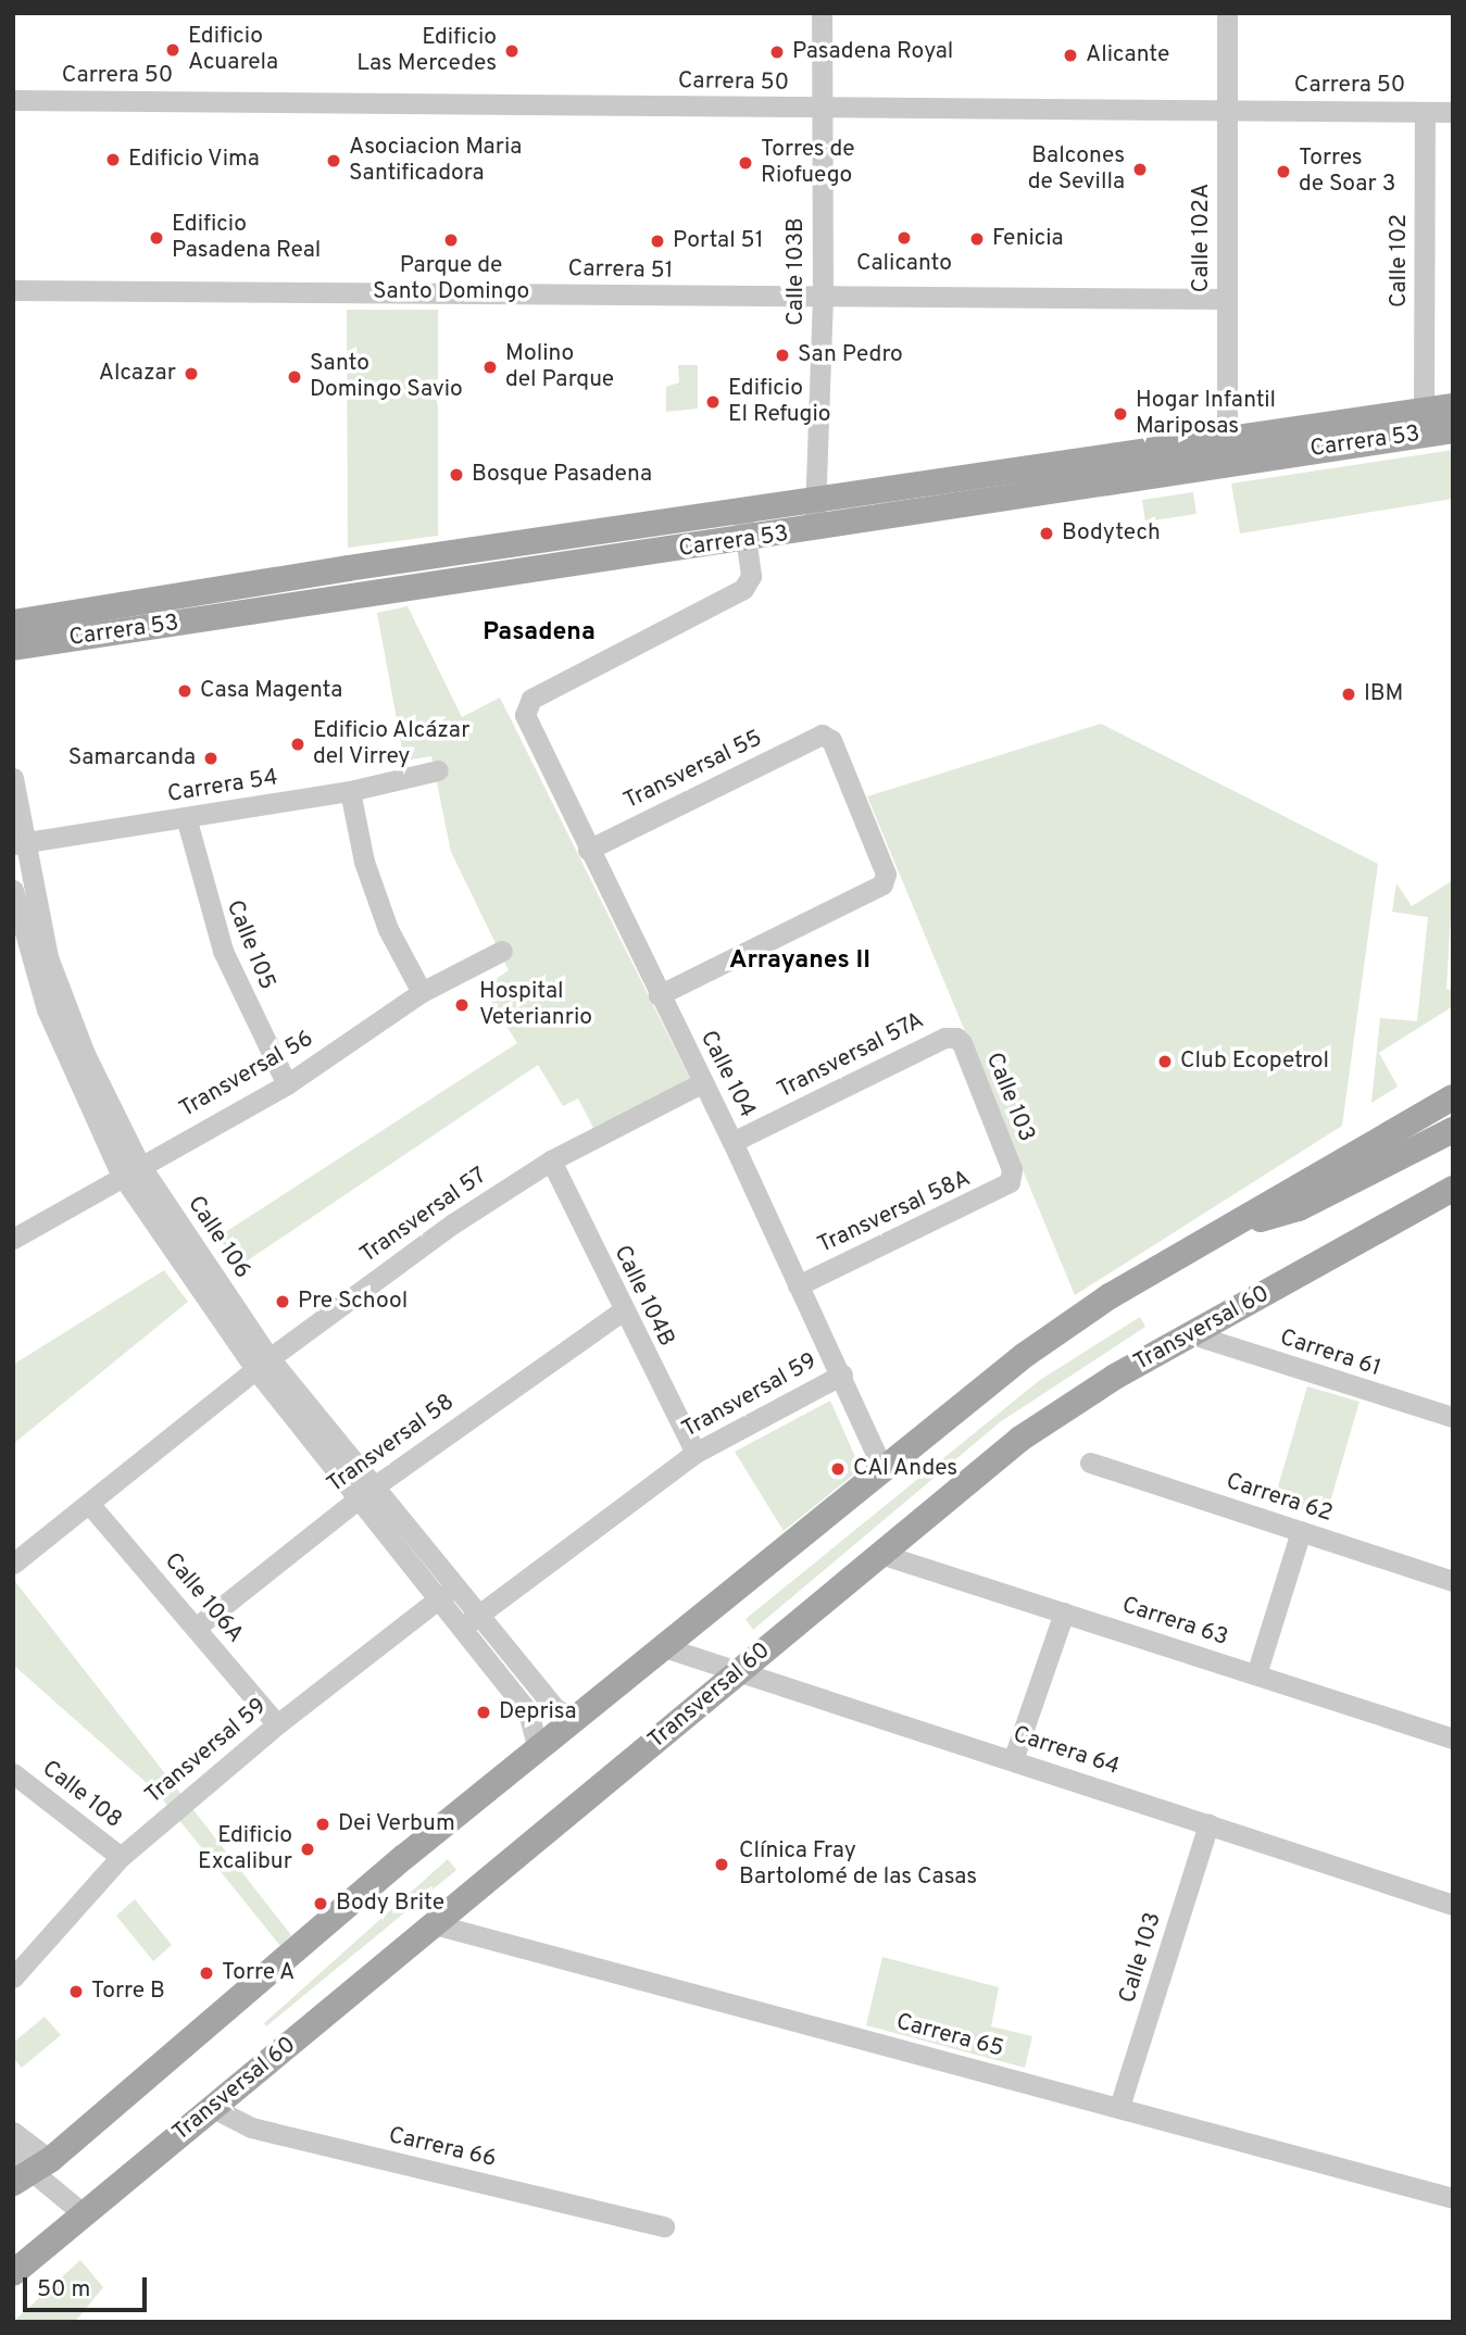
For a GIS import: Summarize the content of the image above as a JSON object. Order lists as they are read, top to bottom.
{
  "streets": {
    "main road": ["Carrera 53", "Transversal 60"],
    "street": [
      "Carrera 50",
      "Calle 102A",
      "Calle 102",
      "Carrera 51",
      "Calle 103B",
      "Transversal 55",
      "Carrera 54",
      "Calle 105",
      "Transversal 57A",
      "Transversal 56",
      "Calle 104",
      "Calle 103",
      "Transversal 58A",
      "Transversal 57",
      "Calle 106",
      "Calle 104B",
      "Carrera 61",
      "Transversal 59",
      "Transversal 58",
      "Carrera 62",
      "Calle 106A",
      "Carrera 63",
      "Carrera 64",
      "Calle 108",
      "Carrera 65",
      "Carrera 66"
    ]
  },
  "crossings": [
    ["Carrera 50", "Calle 102A"],
    ["Carrera 50", "Calle 102"],
    ["Carrera 50", "Calle 103B"],
    ["Calle 102A", "Carrera 51"],
    ["Calle 102A", "Carrera 53"],
    ["Calle 102", "Carrera 53"],
    ["Carrera 51", "Calle 103B"],
    ["Calle 103B", "Carrera 53"],
    ["Carrera 53", "Calle 104"],
    ["Transversal 55", "Calle 104"],
    ["Carrera 54", "Calle 105"],
    ["Carrera 54", "Calle 106"],
    ["Calle 105", "Transversal 56"],
    ["Transversal 57A", "Calle 104"],
    ["Transversal 57A", "Calle 103"],
    ["Transversal 56", "Calle 106"],
    ["Calle 104", "Transversal 58A"],
    ["Calle 104", "Transversal 57"],
    ["Calle 104", "Transversal 59"],
    ["Calle 103", "Transversal 58A"],
    ["Calle 103", "Carrera 64"],
    ["Calle 103", "Carrera 65"],
    ["Transversal 57", "Calle 106"],
    ["Transversal 57", "Calle 104B"],
    ["Transversal 57", "Calle 106A"],
    ["Calle 106", "Transversal 59"],
    ["Calle 106", "Transversal 58"],
    ["Calle 104B", "Transversal 59"],
    ["Calle 104B", "Transversal 58"],
    ["Transversal 60", "Carrera 61"],
    ["Transversal 60", "Carrera 63"],
    ["Transversal 60", "Carrera 64"],
    ["Transversal 60", "Carrera 65"],
    ["Transversal 60", "Carrera 66"],
    ["Transversal 59", "Calle 106A"],
    ["Transversal 59", "Calle 108"],
    ["Transversal 58", "Calle 106A"]
  ],
  "districts": ["Pasadena", "Arrayanes II"],
  "places": [
    "Edificio Acuarela",
    "Edificio Las Mercedes",
    "Pasadena Royal",
    "Alicante",
    "Edificio Vima",
    "Asociacion Maria Santificadora",
    "Torres de Riofuego",
    "Balcones de Sevilla",
    "Torres de Soar 3",
    "Edificio Pasadena Real",
    "Calicanto",
    "Fenicia",
    "Parque de Santo Domingo",
    "Portal 51",
    "San Pedro",
    "Molino del Parque",
    "Alcazar",
    "Santo Domingo Savio",
    "Edificio El Refugio",
    "Hogar Infantil Mariposas",
    "Bosque Pasadena",
    "Bodytech",
    "Casa Magenta",
    "IBM",
    "Edificio Alcázar del Virrey",
    "Samarcanda",
    "Hospital Veterianrio",
    "Club Ecopetrol",
    "Pre School",
    "CAI Andes",
    "Deprisa",
    "Dei Verbum",
    "Edificio Excalibur",
    "Clínica Fray Bartolomé de las Casas",
    "Body Brite",
    "Torre A",
    "Torre B"
  ],
  "scale_bar": "50 m"
}
